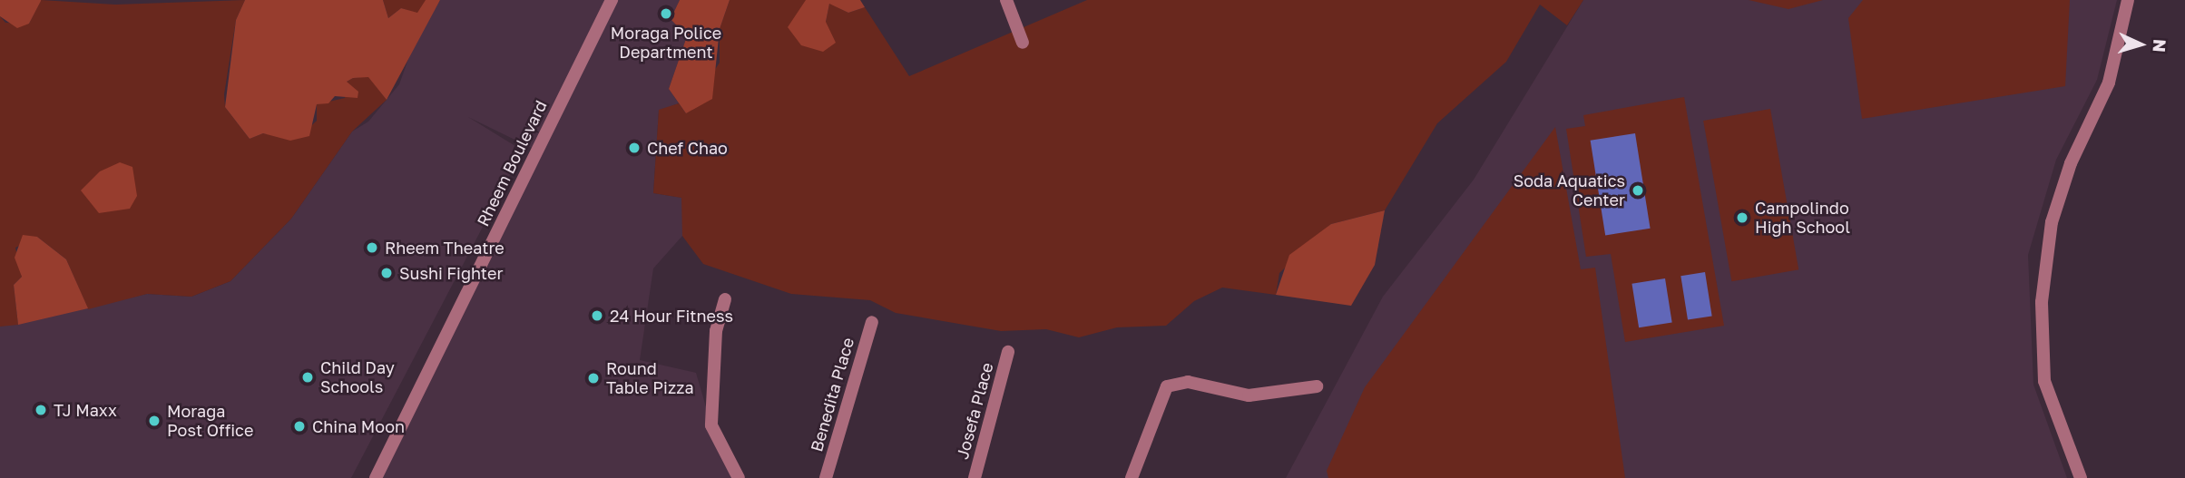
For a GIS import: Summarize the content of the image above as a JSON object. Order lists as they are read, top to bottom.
{
  "streets": {
    "street": ["Rheem Boulevard", "Benedita Place", "Josefa Place"]
  },
  "places": [
    "Moraga Police Department",
    "Chef Chao",
    "Soda Aquatics Center",
    "Campolindo High School",
    "Rheem Theatre",
    "Sushi Fighter",
    "24 Hour Fitness",
    "Child Day Schools",
    "Round Table Pizza",
    "TJ Maxx",
    "Moraga Post Office",
    "China Moon"
  ],
  "north": "right"
}
